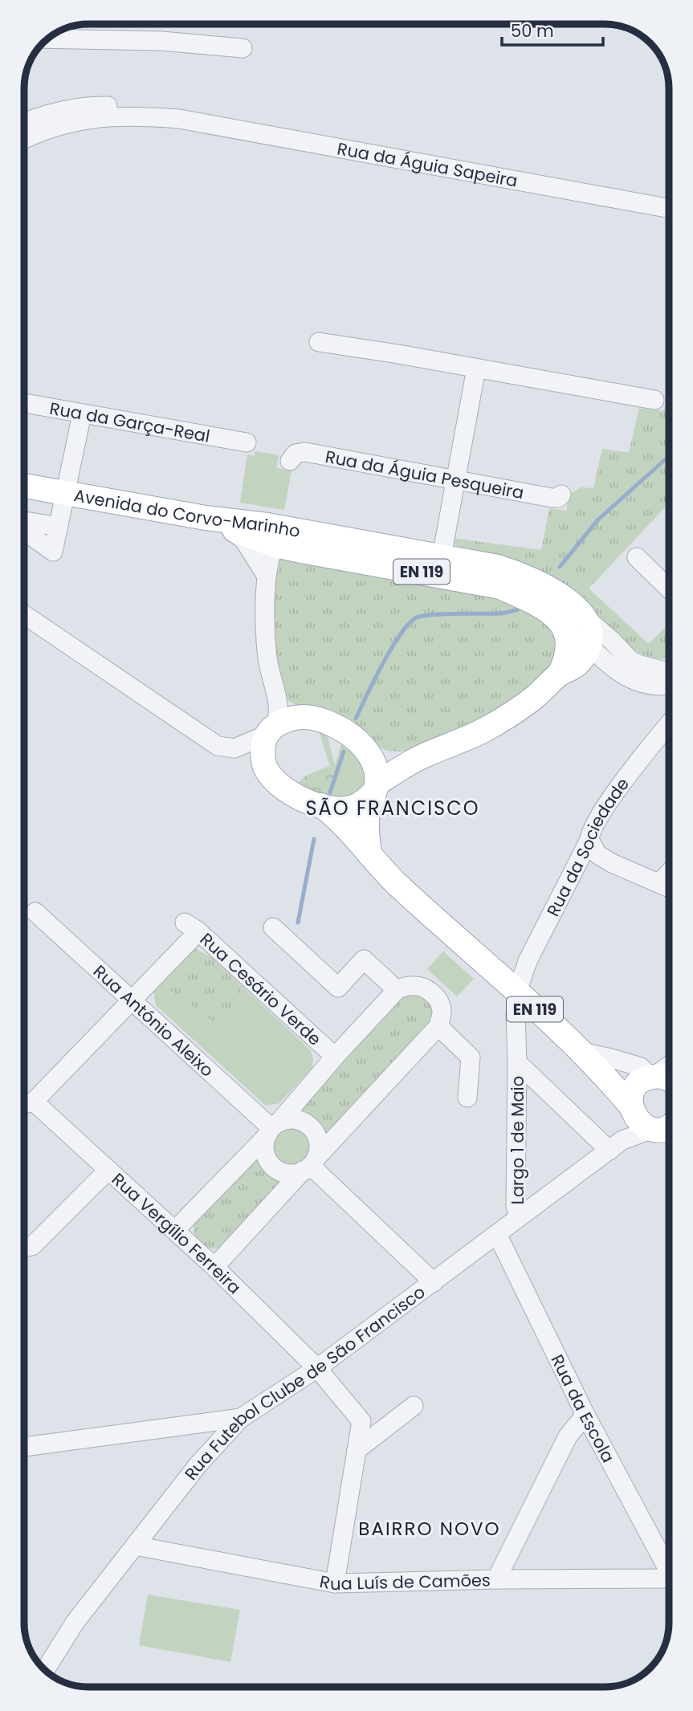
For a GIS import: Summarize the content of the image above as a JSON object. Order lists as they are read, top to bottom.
{
  "streets": {
    "main road": ["Avenida do Corvo-Marinho", "EN 119"],
    "street": [
      "Rua da Águia Sapeira",
      "Rua da Garça-Real",
      "Rua da Águia Pesqueira",
      "Rua da Sociedade",
      "Rua Cesário Verde",
      "Rua António Aleixo",
      "Largo 1 de Maio",
      "Rua Vergílio Ferreira",
      "Rua Futebol Clube de São Francisco",
      "Rua da Escola",
      "Rua Luís de Camões"
    ]
  },
  "crossings": [
    ["Avenida do Corvo-Marinho", "EN 119"],
    ["EN 119", "Rua da Sociedade"],
    ["EN 119", "Largo 1 de Maio"],
    ["Rua da Sociedade", "Largo 1 de Maio"],
    ["Rua Cesário Verde", "Rua António Aleixo"],
    ["Largo 1 de Maio", "Rua Futebol Clube de São Francisco"],
    ["Rua Vergílio Ferreira", "Rua Futebol Clube de São Francisco"],
    ["Rua Vergílio Ferreira", "Rua Luís de Camões"],
    ["Rua Futebol Clube de São Francisco", "Rua da Escola"],
    ["Rua Futebol Clube de São Francisco", "Rua Luís de Camões"]
  ],
  "districts": ["SÃO FRANCISCO", "BAIRRO NOVO"],
  "scale_bar": "50 m"
}
